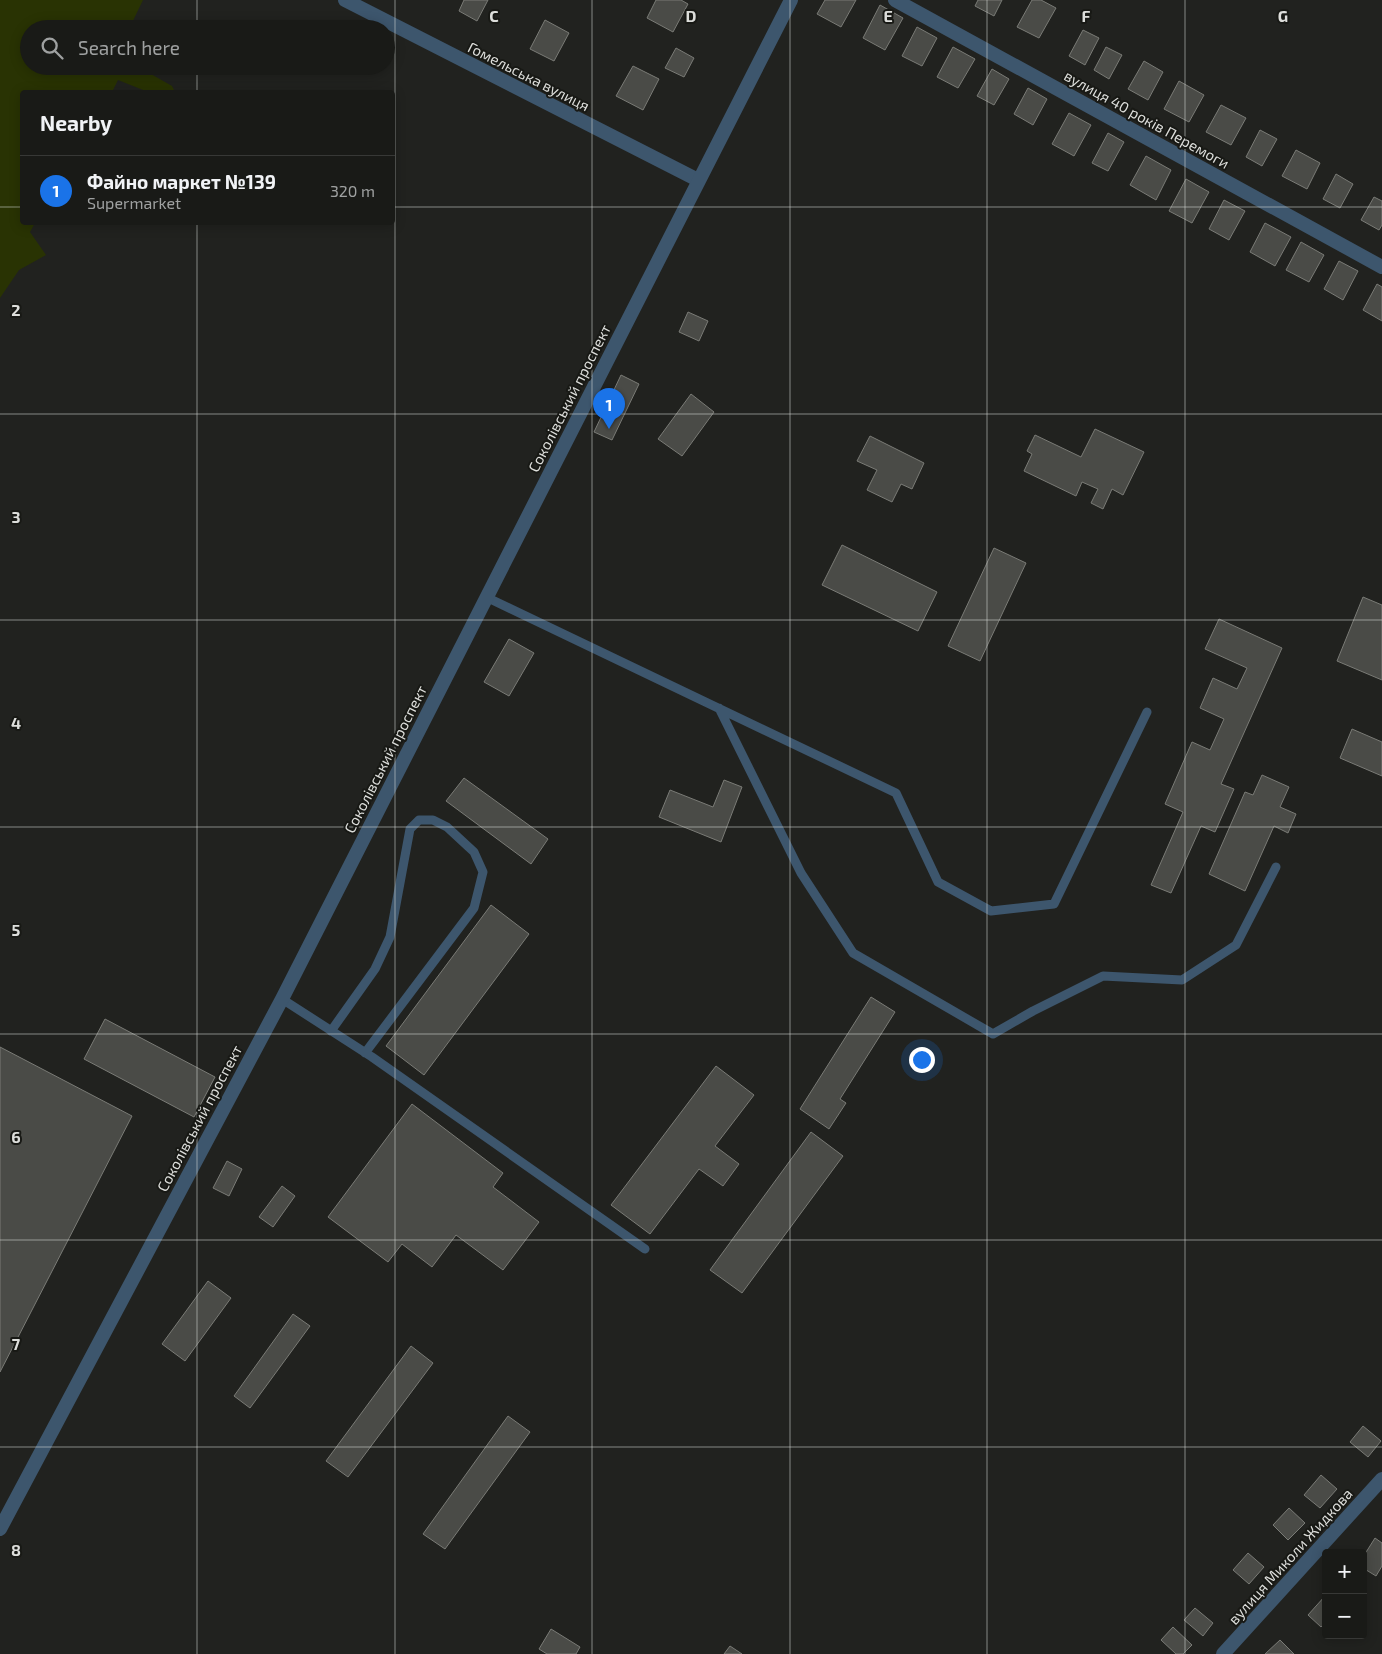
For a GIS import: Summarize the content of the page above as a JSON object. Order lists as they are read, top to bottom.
{
  "streets": {
    "street": [
      "Гомельська вулиця",
      "вулиця 40 років Перемоги",
      "Соколівський проспект",
      "вулиця Миколи Жидкова"
    ]
  },
  "crossings": [
    ["Гомельська вулиця", "Соколівський проспект"]
  ],
  "page": {
    "search": "Search here",
    "heading": "Nearby",
    "list": [
      {
        "mark": "1",
        "name": "Файно маркет №139",
        "note": "Supermarket",
        "value": "320 m"
      }
    ],
    "pins": "1",
    "map_buttons": ["+", "−"]
  },
  "grid": {
    "columns": [
      "C",
      "D",
      "E",
      "F",
      "G"
    ],
    "rows": [
      "2",
      "3",
      "4",
      "5",
      "6",
      "7",
      "8"
    ]
  }
}
